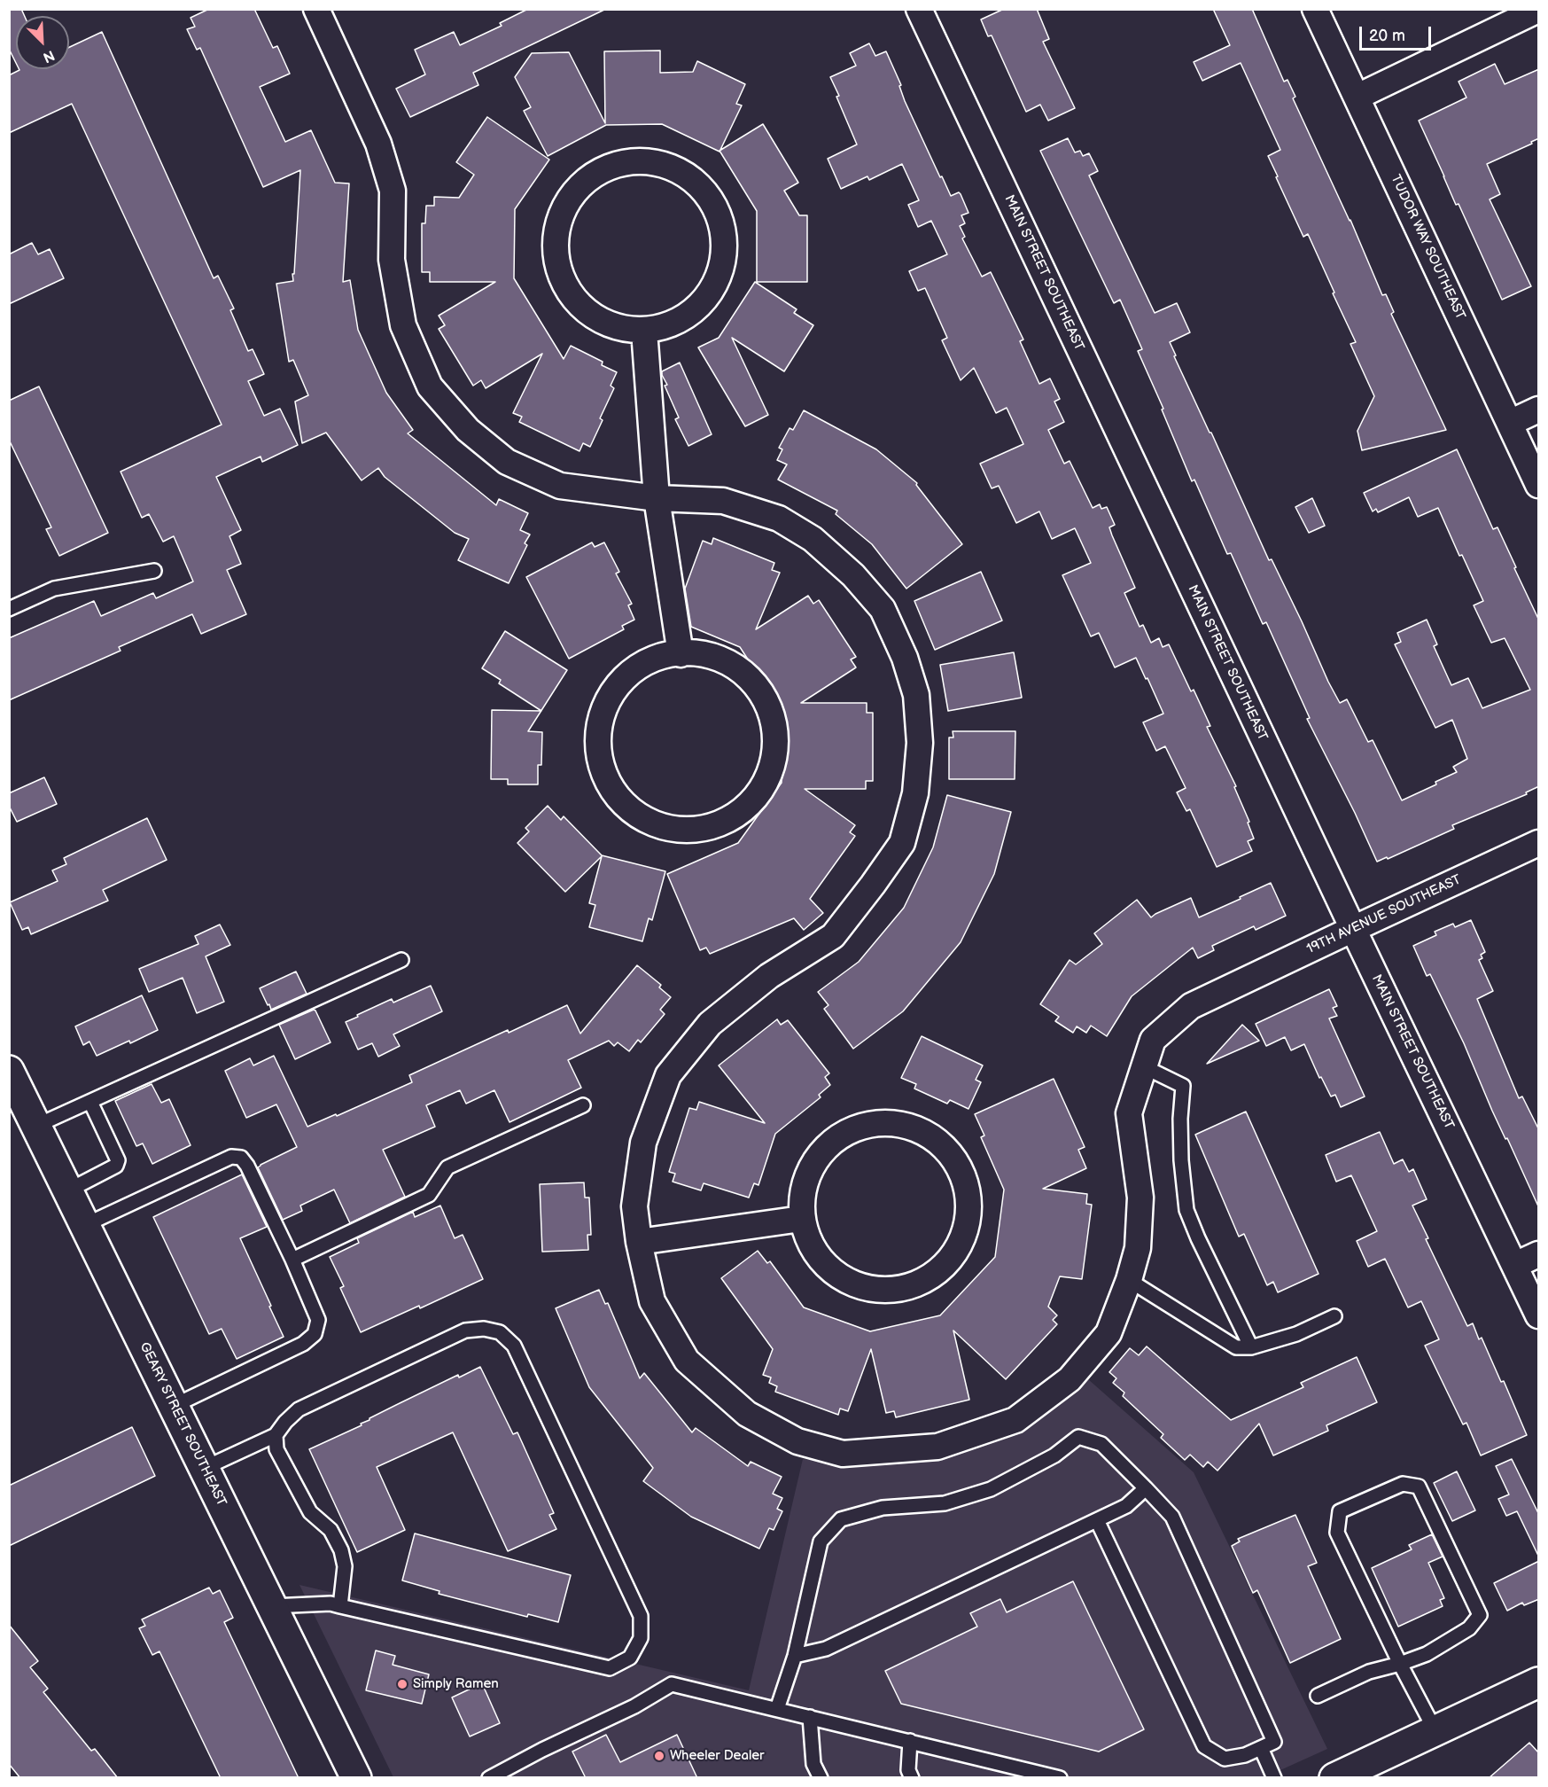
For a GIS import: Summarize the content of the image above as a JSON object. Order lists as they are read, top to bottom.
{
  "streets": {
    "main road": ["GEARY STREET SOUTHEAST"],
    "street": ["TUDOR WAY SOUTHEAST", "MAIN STREET SOUTHEAST", "19TH AVENUE SOUTHEAST"]
  },
  "crossings": [
    ["MAIN STREET SOUTHEAST", "19TH AVENUE SOUTHEAST"]
  ],
  "places": ["Simply Ramen", "Wheeler Dealer"],
  "scale_bar": "20 m",
  "north": "bottom right"
}
